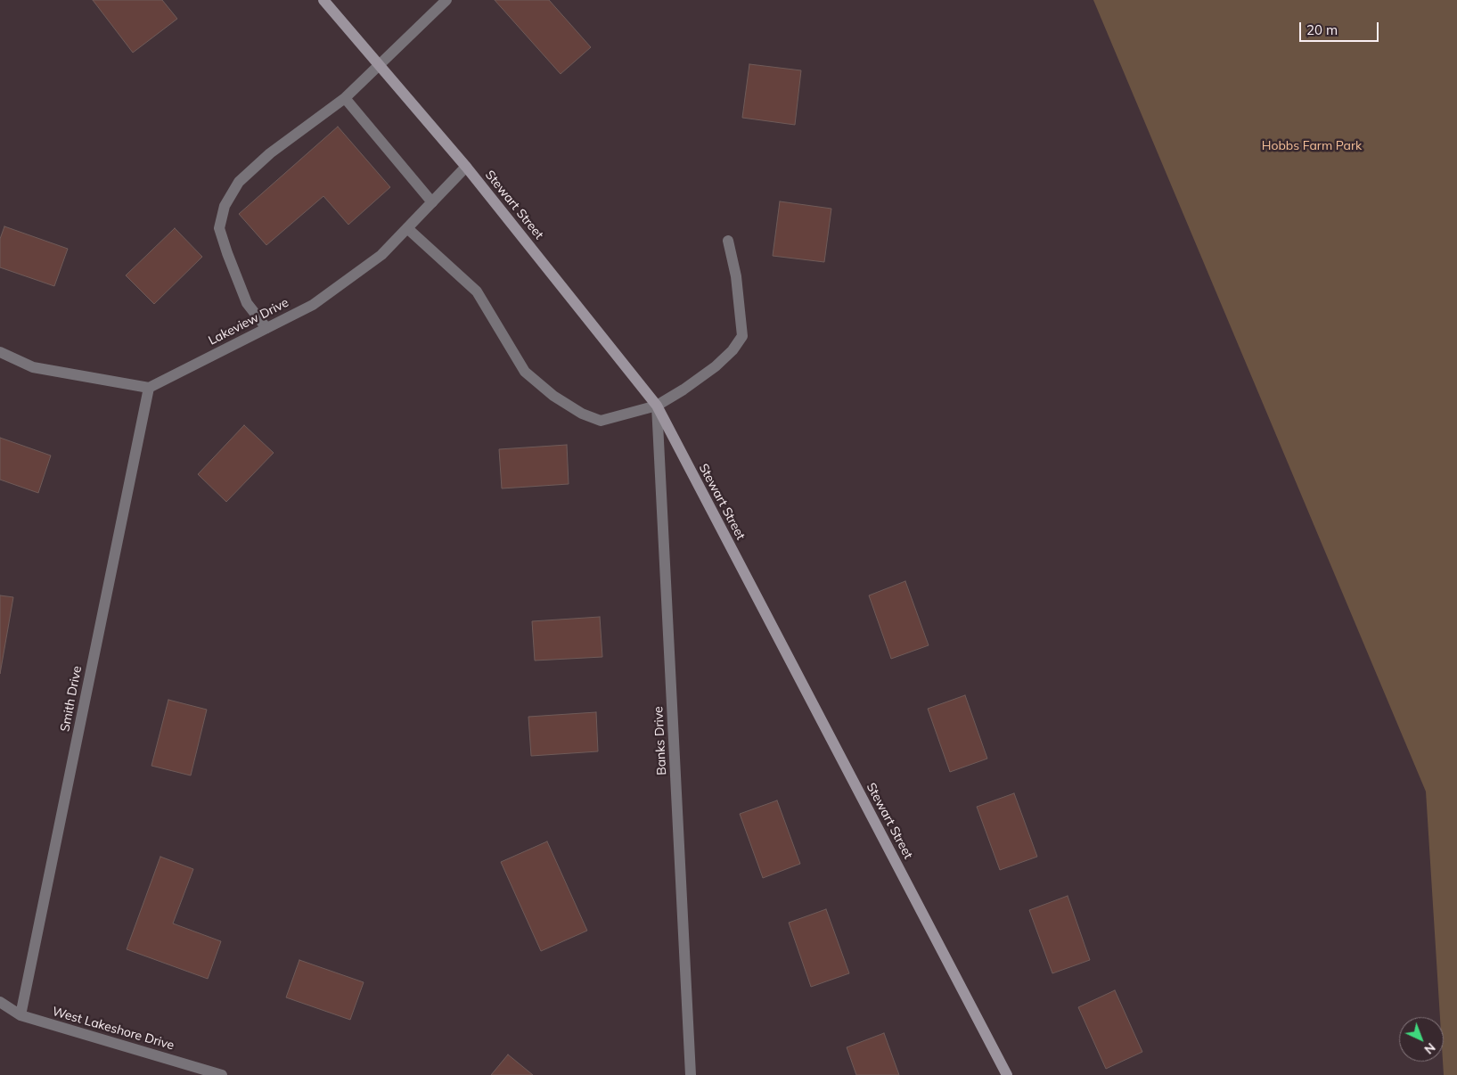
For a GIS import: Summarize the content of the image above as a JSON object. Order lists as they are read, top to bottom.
{
  "streets": {
    "street": [
      "Stewart Street",
      "Lakeview Drive",
      "Smith Drive",
      "Banks Drive",
      "West Lakeshore Drive"
    ]
  },
  "crossings": [
    ["Stewart Street", "Lakeview Drive"],
    ["Stewart Street", "Banks Drive"],
    ["Lakeview Drive", "Smith Drive"],
    ["Smith Drive", "West Lakeshore Drive"]
  ],
  "parks": ["Hobbs Farm Park"],
  "scale_bar": "20 m",
  "north": "bottom right"
}
